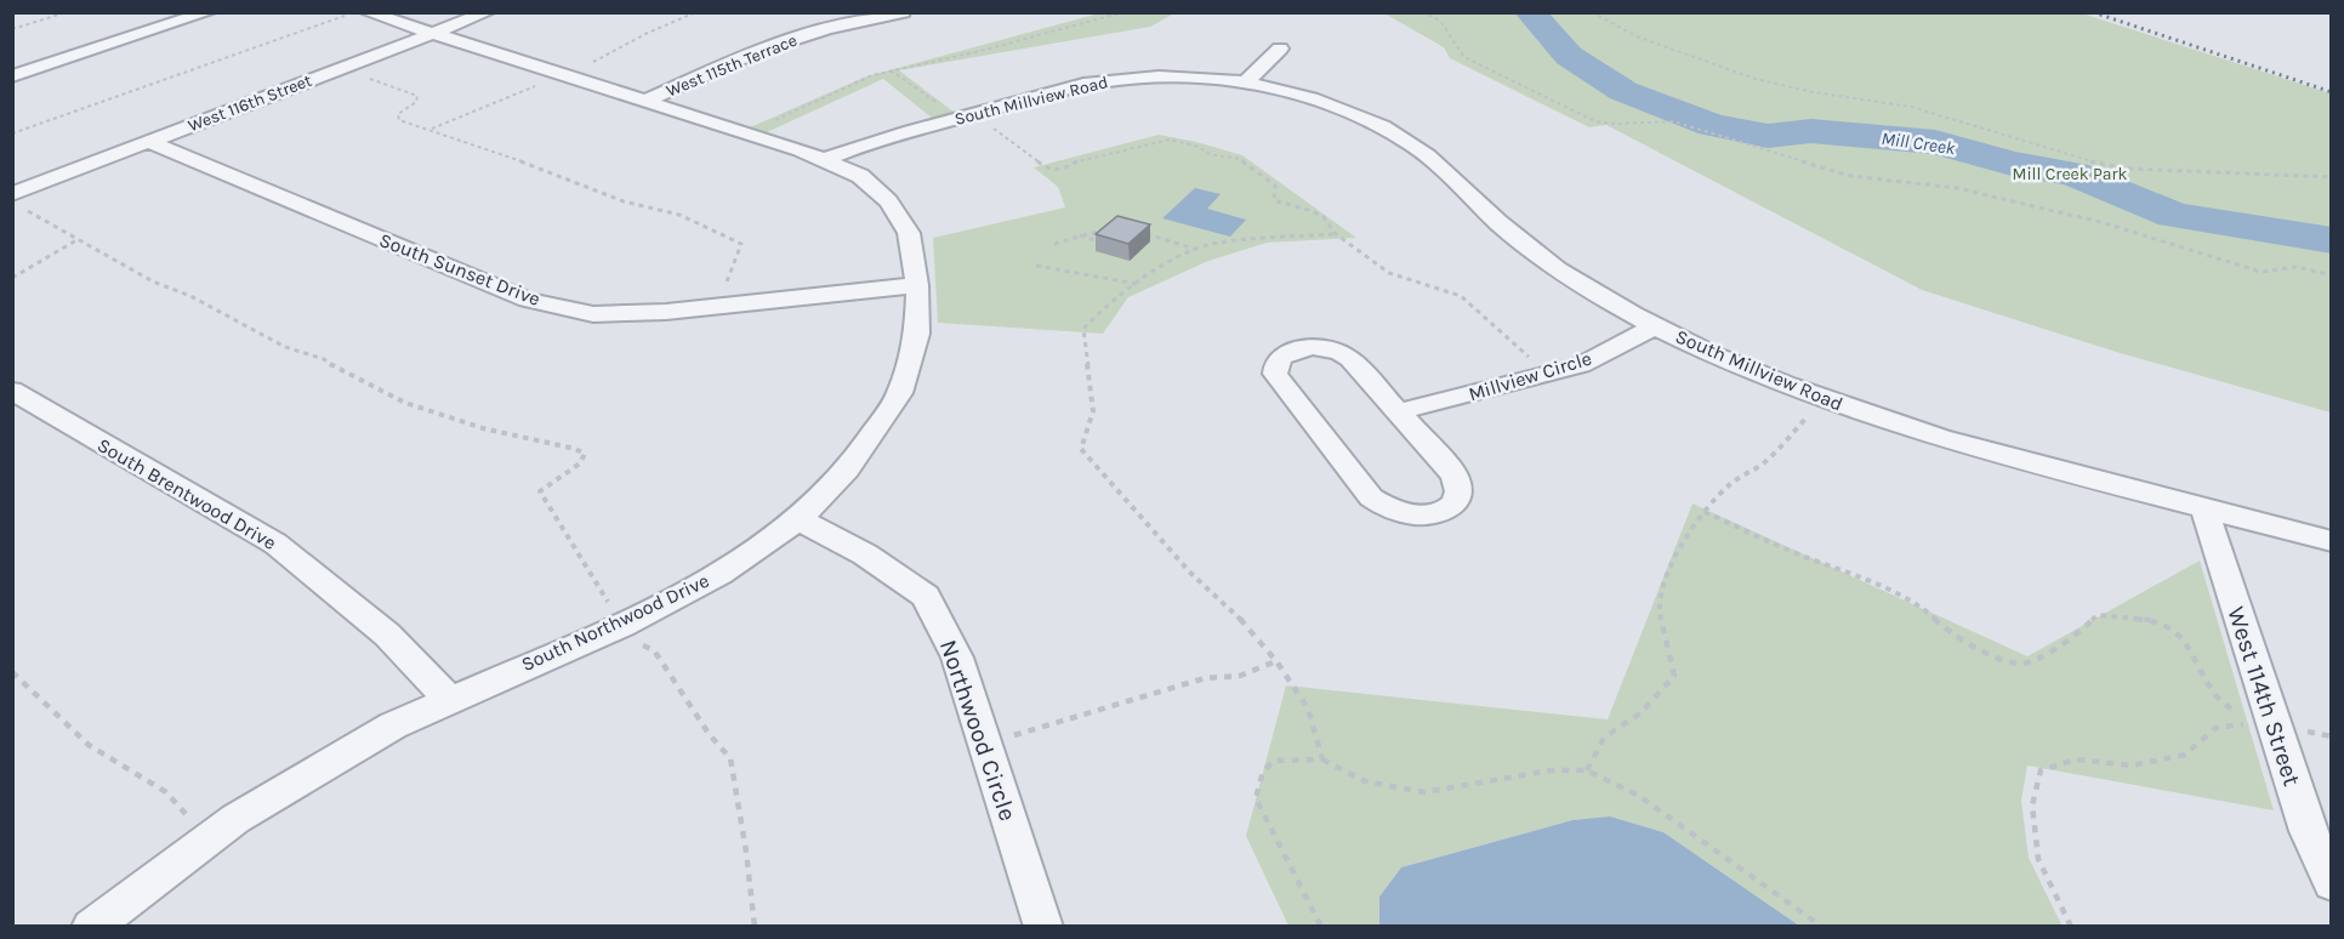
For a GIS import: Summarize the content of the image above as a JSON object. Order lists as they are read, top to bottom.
{
  "streets": {
    "street": [
      "West 115th Terrace",
      "South Millview Road",
      "West 116th Street",
      "South Sunset Drive",
      "Millview Circle",
      "South Brentwood Drive",
      "South Northwood Drive",
      "West 114th Street",
      "Northwood Circle"
    ]
  },
  "crossings": [
    ["West 115th Terrace", "South Northwood Drive"],
    ["South Millview Road", "Millview Circle"],
    ["South Millview Road", "South Northwood Drive"],
    ["South Millview Road", "West 114th Street"],
    ["West 116th Street", "South Sunset Drive"],
    ["West 116th Street", "South Northwood Drive"],
    ["South Sunset Drive", "South Northwood Drive"],
    ["South Brentwood Drive", "South Northwood Drive"],
    ["South Northwood Drive", "Northwood Circle"]
  ],
  "water": ["Mill Creek"],
  "parks": ["Mill Creek Park"]
}
